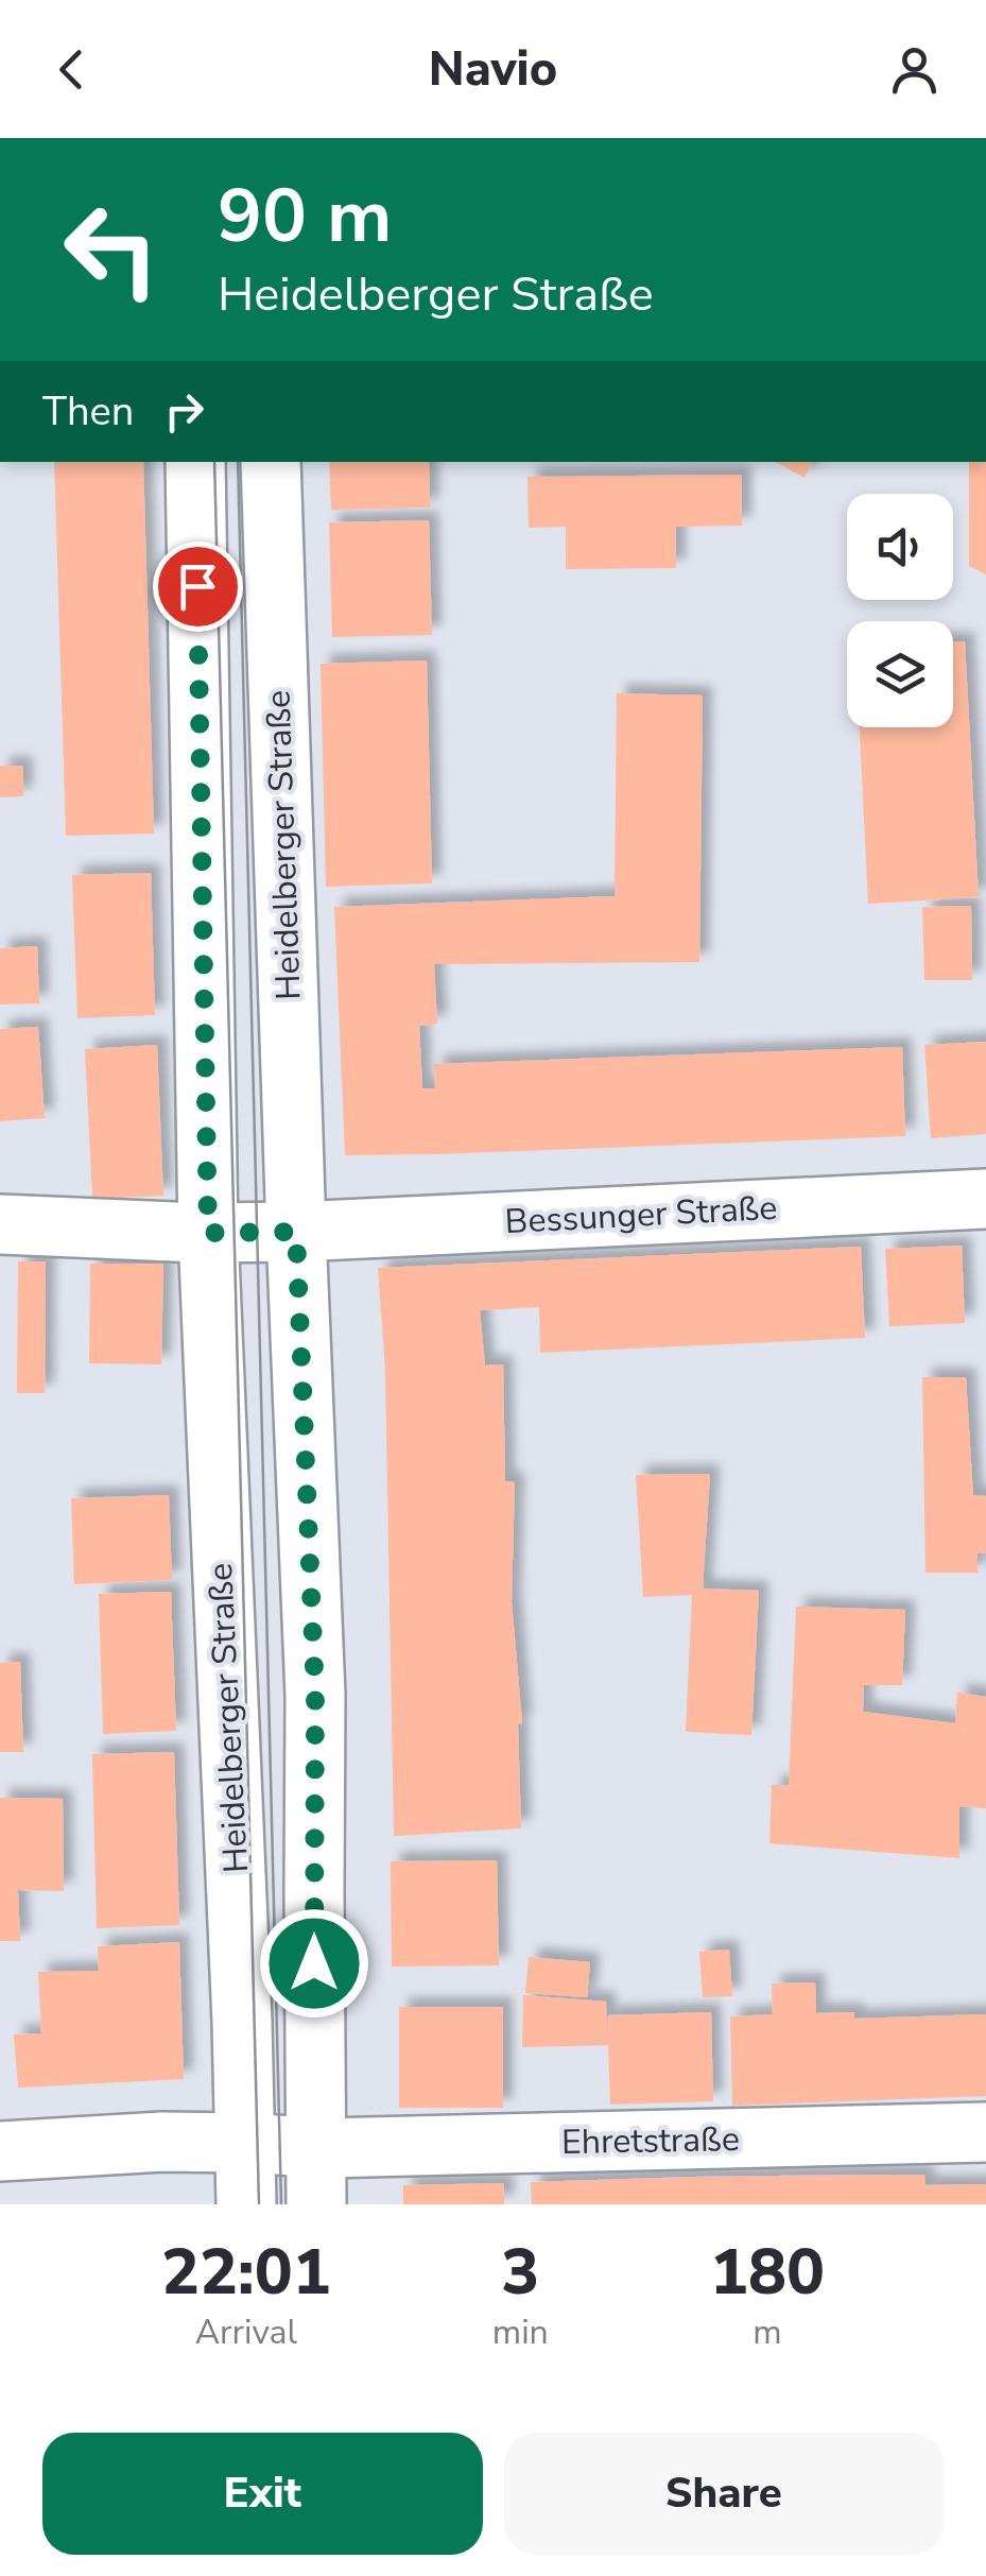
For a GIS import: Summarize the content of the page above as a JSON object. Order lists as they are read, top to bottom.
{
  "streets": {
    "main road": ["Heidelberger Straße", "Bessunger Straße", "Ehretstraße"]
  },
  "crossings": [
    ["Heidelberger Straße", "Bessunger Straße"],
    ["Heidelberger Straße", "Ehretstraße"]
  ],
  "page": {
    "header": "Navio",
    "turn": ["90 m", "Heidelberger Straße"],
    "then": "Then",
    "eta": [
      "22:01",
      "Arrival",
      "3",
      "min",
      "180",
      "m"
    ],
    "buttons": ["Exit", "Share"]
  }
}
